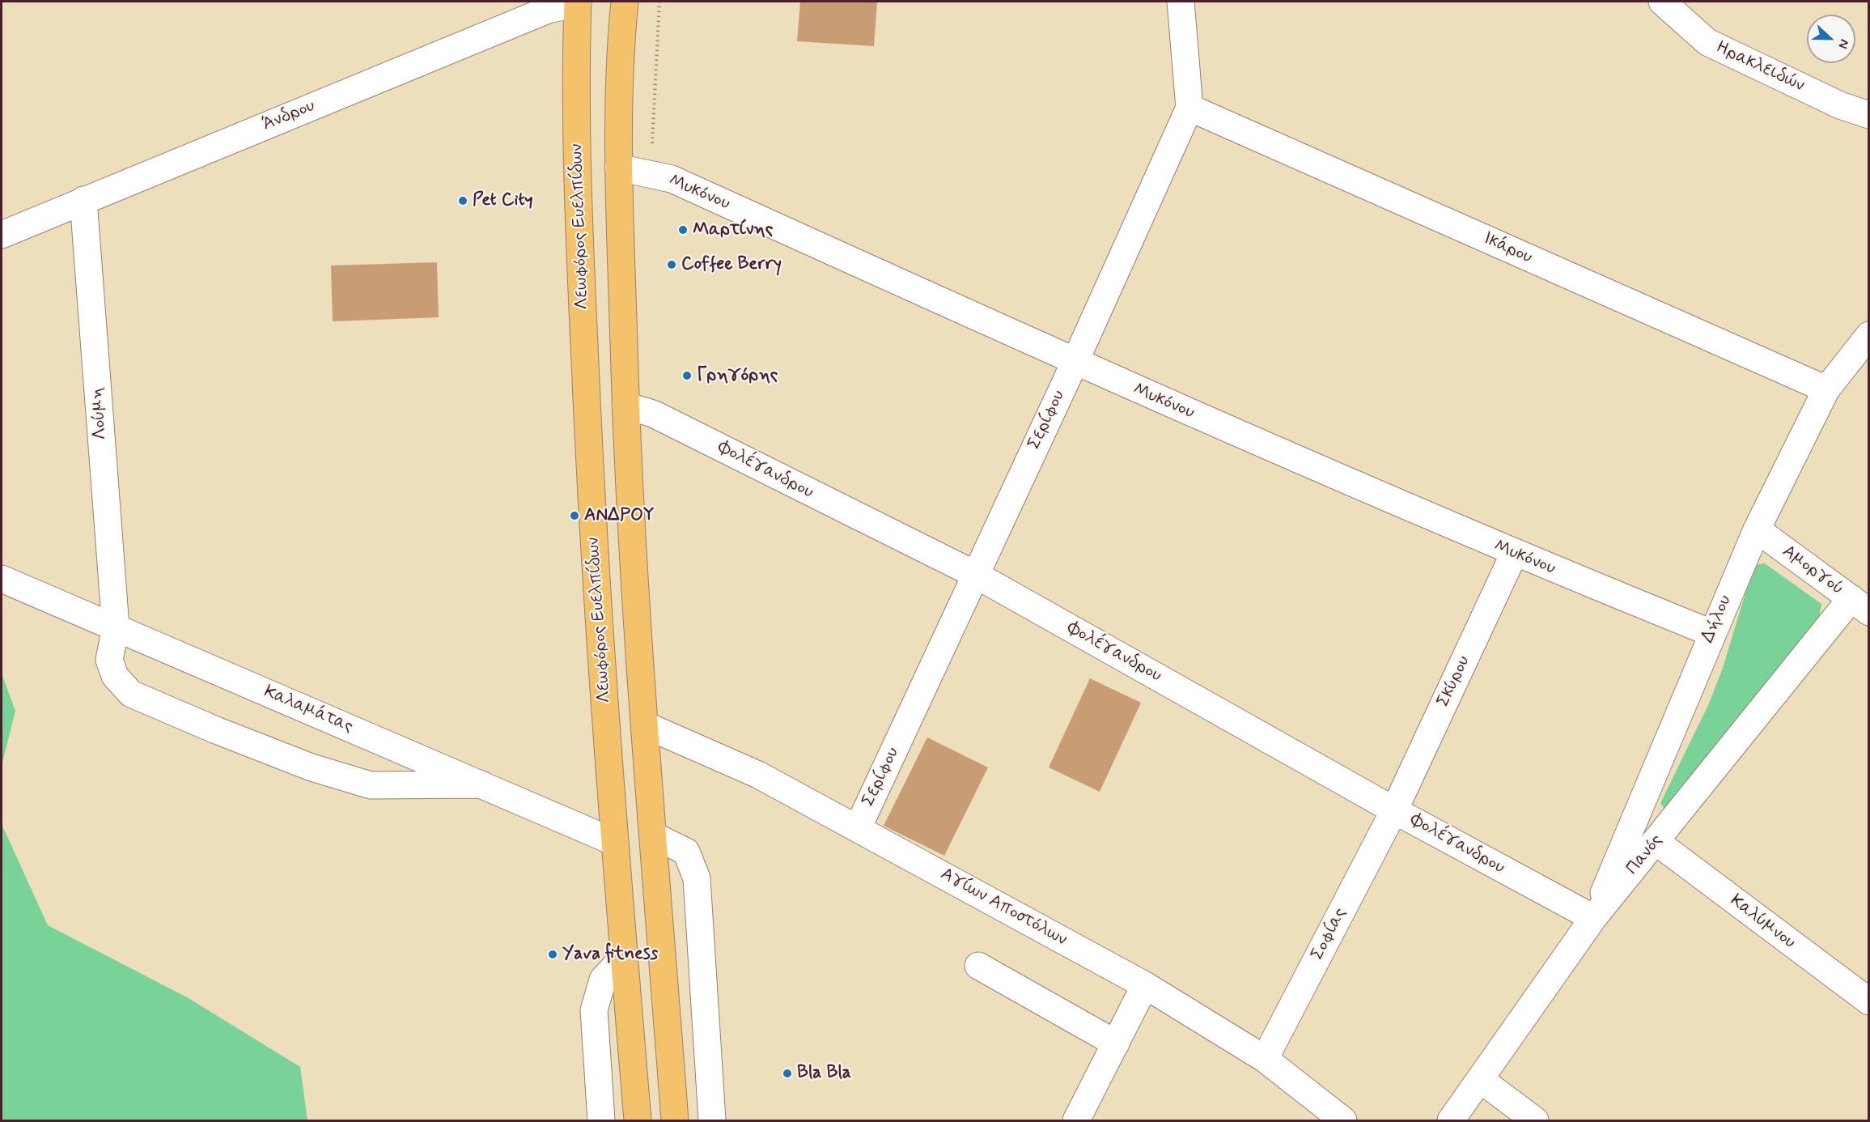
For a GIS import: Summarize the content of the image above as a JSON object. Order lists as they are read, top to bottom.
{
  "streets": {
    "main road": ["Λεωφόρος Ευελπίδων"],
    "street": [
      "Ηρακλειδών",
      "Άνδρου",
      "Μυκόνου",
      "Ικάρου",
      "Λούμη",
      "Σερίφου",
      "Φολέγανδρου",
      "Αμοργού",
      "Δήλου",
      "Σκύρου",
      "Καλαμάτας",
      "Πανός",
      "Αγίων Αποστόλων",
      "Καλύμνου",
      "Σοφίας"
    ]
  },
  "crossings": [
    ["Άνδρου", "Λεωφόρος Ευελπίδων"],
    ["Άνδρου", "Λούμη"],
    ["Μυκόνου", "Λεωφόρος Ευελπίδων"],
    ["Μυκόνου", "Σερίφου"],
    ["Μυκόνου", "Δήλου"],
    ["Μυκόνου", "Σκύρου"],
    ["Λεωφόρος Ευελπίδων", "Φολέγανδρου"],
    ["Λεωφόρος Ευελπίδων", "Καλαμάτας"],
    ["Λεωφόρος Ευελπίδων", "Αγίων Αποστόλων"],
    ["Ικάρου", "Σερίφου"],
    ["Ικάρου", "Δήλου"],
    ["Λούμη", "Καλαμάτας"],
    ["Σερίφου", "Φολέγανδρου"],
    ["Σερίφου", "Αγίων Αποστόλων"],
    ["Φολέγανδρου", "Δήλου"],
    ["Φολέγανδρου", "Σκύρου"],
    ["Φολέγανδρου", "Πανός"],
    ["Φολέγανδρου", "Σοφίας"],
    ["Αμοργού", "Δήλου"],
    ["Αμοργού", "Πανός"],
    ["Δήλου", "Πανός"],
    ["Σκύρου", "Σοφίας"],
    ["Πανός", "Καλύμνου"],
    ["Αγίων Αποστόλων", "Σοφίας"]
  ],
  "places": [
    "Pet City",
    "Μαρτίνης",
    "Coffee Berry",
    "Γρηγόρης",
    "ΑΝΔΡΟΥ",
    "Yava fitness",
    "Bla Bla"
  ],
  "north": "right"
}
